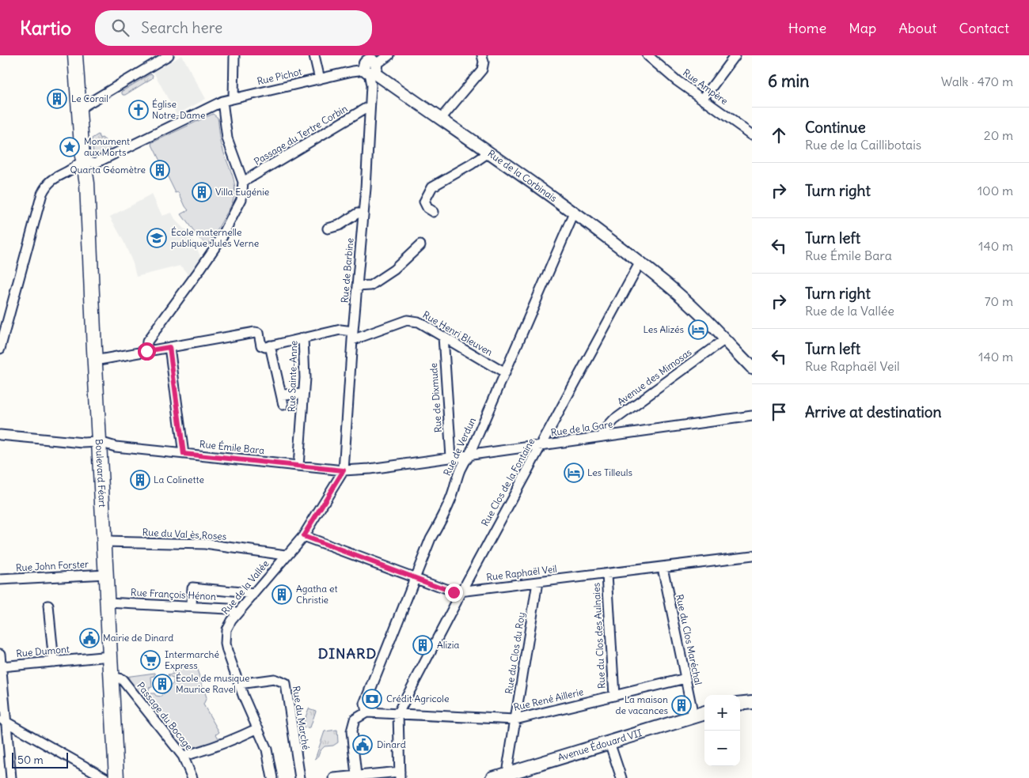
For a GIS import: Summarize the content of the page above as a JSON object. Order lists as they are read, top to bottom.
{
  "streets": {
    "main road": ["Boulevard Féart", "Avenue Édouard VII"],
    "street": [
      "Rue Pichot",
      "Rue Ampère",
      "Passage du Tertre Corbin",
      "Rue de la Corbinais",
      "Rue de Barbine",
      "Rue Henri Bleuven",
      "Rue Sainte-Anne",
      "Avenue des Mimosas",
      "Rue de Dixmude",
      "Rue de la Gare",
      "Rue de Verdun",
      "Rue Émile Bara",
      "Rue Clos de la Fontaine",
      "Rue du Val ès Roses",
      "Rue John Forster",
      "Rue Raphaël Veil",
      "Rue de la Vallée",
      "Rue François Hénon",
      "Rue du Clos des Aulnaies",
      "Rue du Clos Maréchal",
      "Rue Dumont",
      "Rue du Clos du Roy",
      "Rue René Aillerie",
      "Passage du Bocage",
      "Rue du Marché"
    ]
  },
  "crossings": [
    ["Rue Pichot", "Rue de la Corbinais"],
    ["Rue Pichot", "Rue de Barbine"],
    ["Rue Pichot", "Boulevard Féart"],
    ["Passage du Tertre Corbin", "Rue de Barbine"],
    ["Rue de la Corbinais", "Rue de Barbine"],
    ["Rue de la Corbinais", "Avenue des Mimosas"],
    ["Rue de la Corbinais", "Rue de Verdun"],
    ["Rue de la Corbinais", "Rue Clos de la Fontaine"],
    ["Rue de Barbine", "Rue Henri Bleuven"],
    ["Rue de Barbine", "Rue Sainte-Anne"],
    ["Rue de Barbine", "Rue de la Gare"],
    ["Rue de Barbine", "Rue Émile Bara"],
    ["Rue de Barbine", "Rue de la Vallée"],
    ["Rue Henri Bleuven", "Rue Sainte-Anne"],
    ["Rue Henri Bleuven", "Rue de Dixmude"],
    ["Rue Henri Bleuven", "Rue de Verdun"],
    ["Rue Sainte-Anne", "Rue Émile Bara"],
    ["Avenue des Mimosas", "Rue de la Gare"],
    ["Rue de Dixmude", "Rue de la Gare"],
    ["Rue de la Gare", "Rue de Verdun"],
    ["Rue de la Gare", "Rue Émile Bara"],
    ["Rue de la Gare", "Rue Clos de la Fontaine"],
    ["Rue de la Gare", "Rue de la Vallée"],
    ["Rue de Verdun", "Rue Raphaël Veil"],
    ["Rue de Verdun", "Rue René Aillerie"],
    ["Rue Émile Bara", "Boulevard Féart"],
    ["Rue Émile Bara", "Rue de la Vallée"],
    ["Boulevard Féart", "Rue du Val ès Roses"],
    ["Boulevard Féart", "Rue John Forster"],
    ["Boulevard Féart", "Rue François Hénon"],
    ["Boulevard Féart", "Rue Dumont"],
    ["Boulevard Féart", "Passage du Bocage"],
    ["Rue Clos de la Fontaine", "Rue Raphaël Veil"],
    ["Rue Clos de la Fontaine", "Rue René Aillerie"],
    ["Rue du Val ès Roses", "Rue de la Vallée"],
    ["Rue Raphaël Veil", "Rue de la Vallée"],
    ["Rue Raphaël Veil", "Rue du Clos des Aulnaies"],
    ["Rue Raphaël Veil", "Rue du Clos Maréchal"],
    ["Rue Raphaël Veil", "Rue du Clos du Roy"],
    ["Rue de la Vallée", "Rue François Hénon"],
    ["Rue de la Vallée", "Rue du Marché"],
    ["Rue du Clos des Aulnaies", "Rue René Aillerie"],
    ["Rue du Clos Maréchal", "Rue René Aillerie"],
    ["Rue du Clos Maréchal", "Avenue Édouard VII"],
    ["Rue du Clos du Roy", "Rue René Aillerie"],
    ["Rue du Clos du Roy", "Avenue Édouard VII"]
  ],
  "districts": ["DINARD"],
  "places": {
    "building": [
      "Le Corail",
      "Quarta Géomètre",
      "Villa Eugénie",
      "La Colinette",
      "Agatha et Christie",
      "Alizia",
      "École de musique Maurice Ravel",
      "La maison de vacances"
    ],
    "church": ["Église Notre-Dame"],
    "place": ["Monument aux Morts"],
    "school or university": ["École maternelle publique Jules Verne"],
    "hotel": ["Les Alizés", "Les Tilleuls"],
    "public building": ["Mairie de Dinard", "Dinard"],
    "supermarket": ["Intermarché Express"],
    "bank": ["Crédit Agricole"]
  },
  "scale_bar": "50 m",
  "page": {
    "header": "Kartio",
    "search": "Search here",
    "nav": [
      "Home",
      "Map",
      "About",
      "Contact"
    ],
    "heading": ["6 min", "Walk · 470 m"],
    "list": [
      ["Continue", "Rue de la Caillibotais", "20 m"],
      ["Turn right", "100 m"],
      ["Turn left", "Rue Émile Bara", "140 m"],
      ["Turn right", "Rue de la Vallée", "70 m"],
      ["Turn left", "Rue Raphaël Veil", "140 m"],
      "Arrive at destination"
    ],
    "map_buttons": ["+", "−"],
    "scale": "50 m"
  }
}
